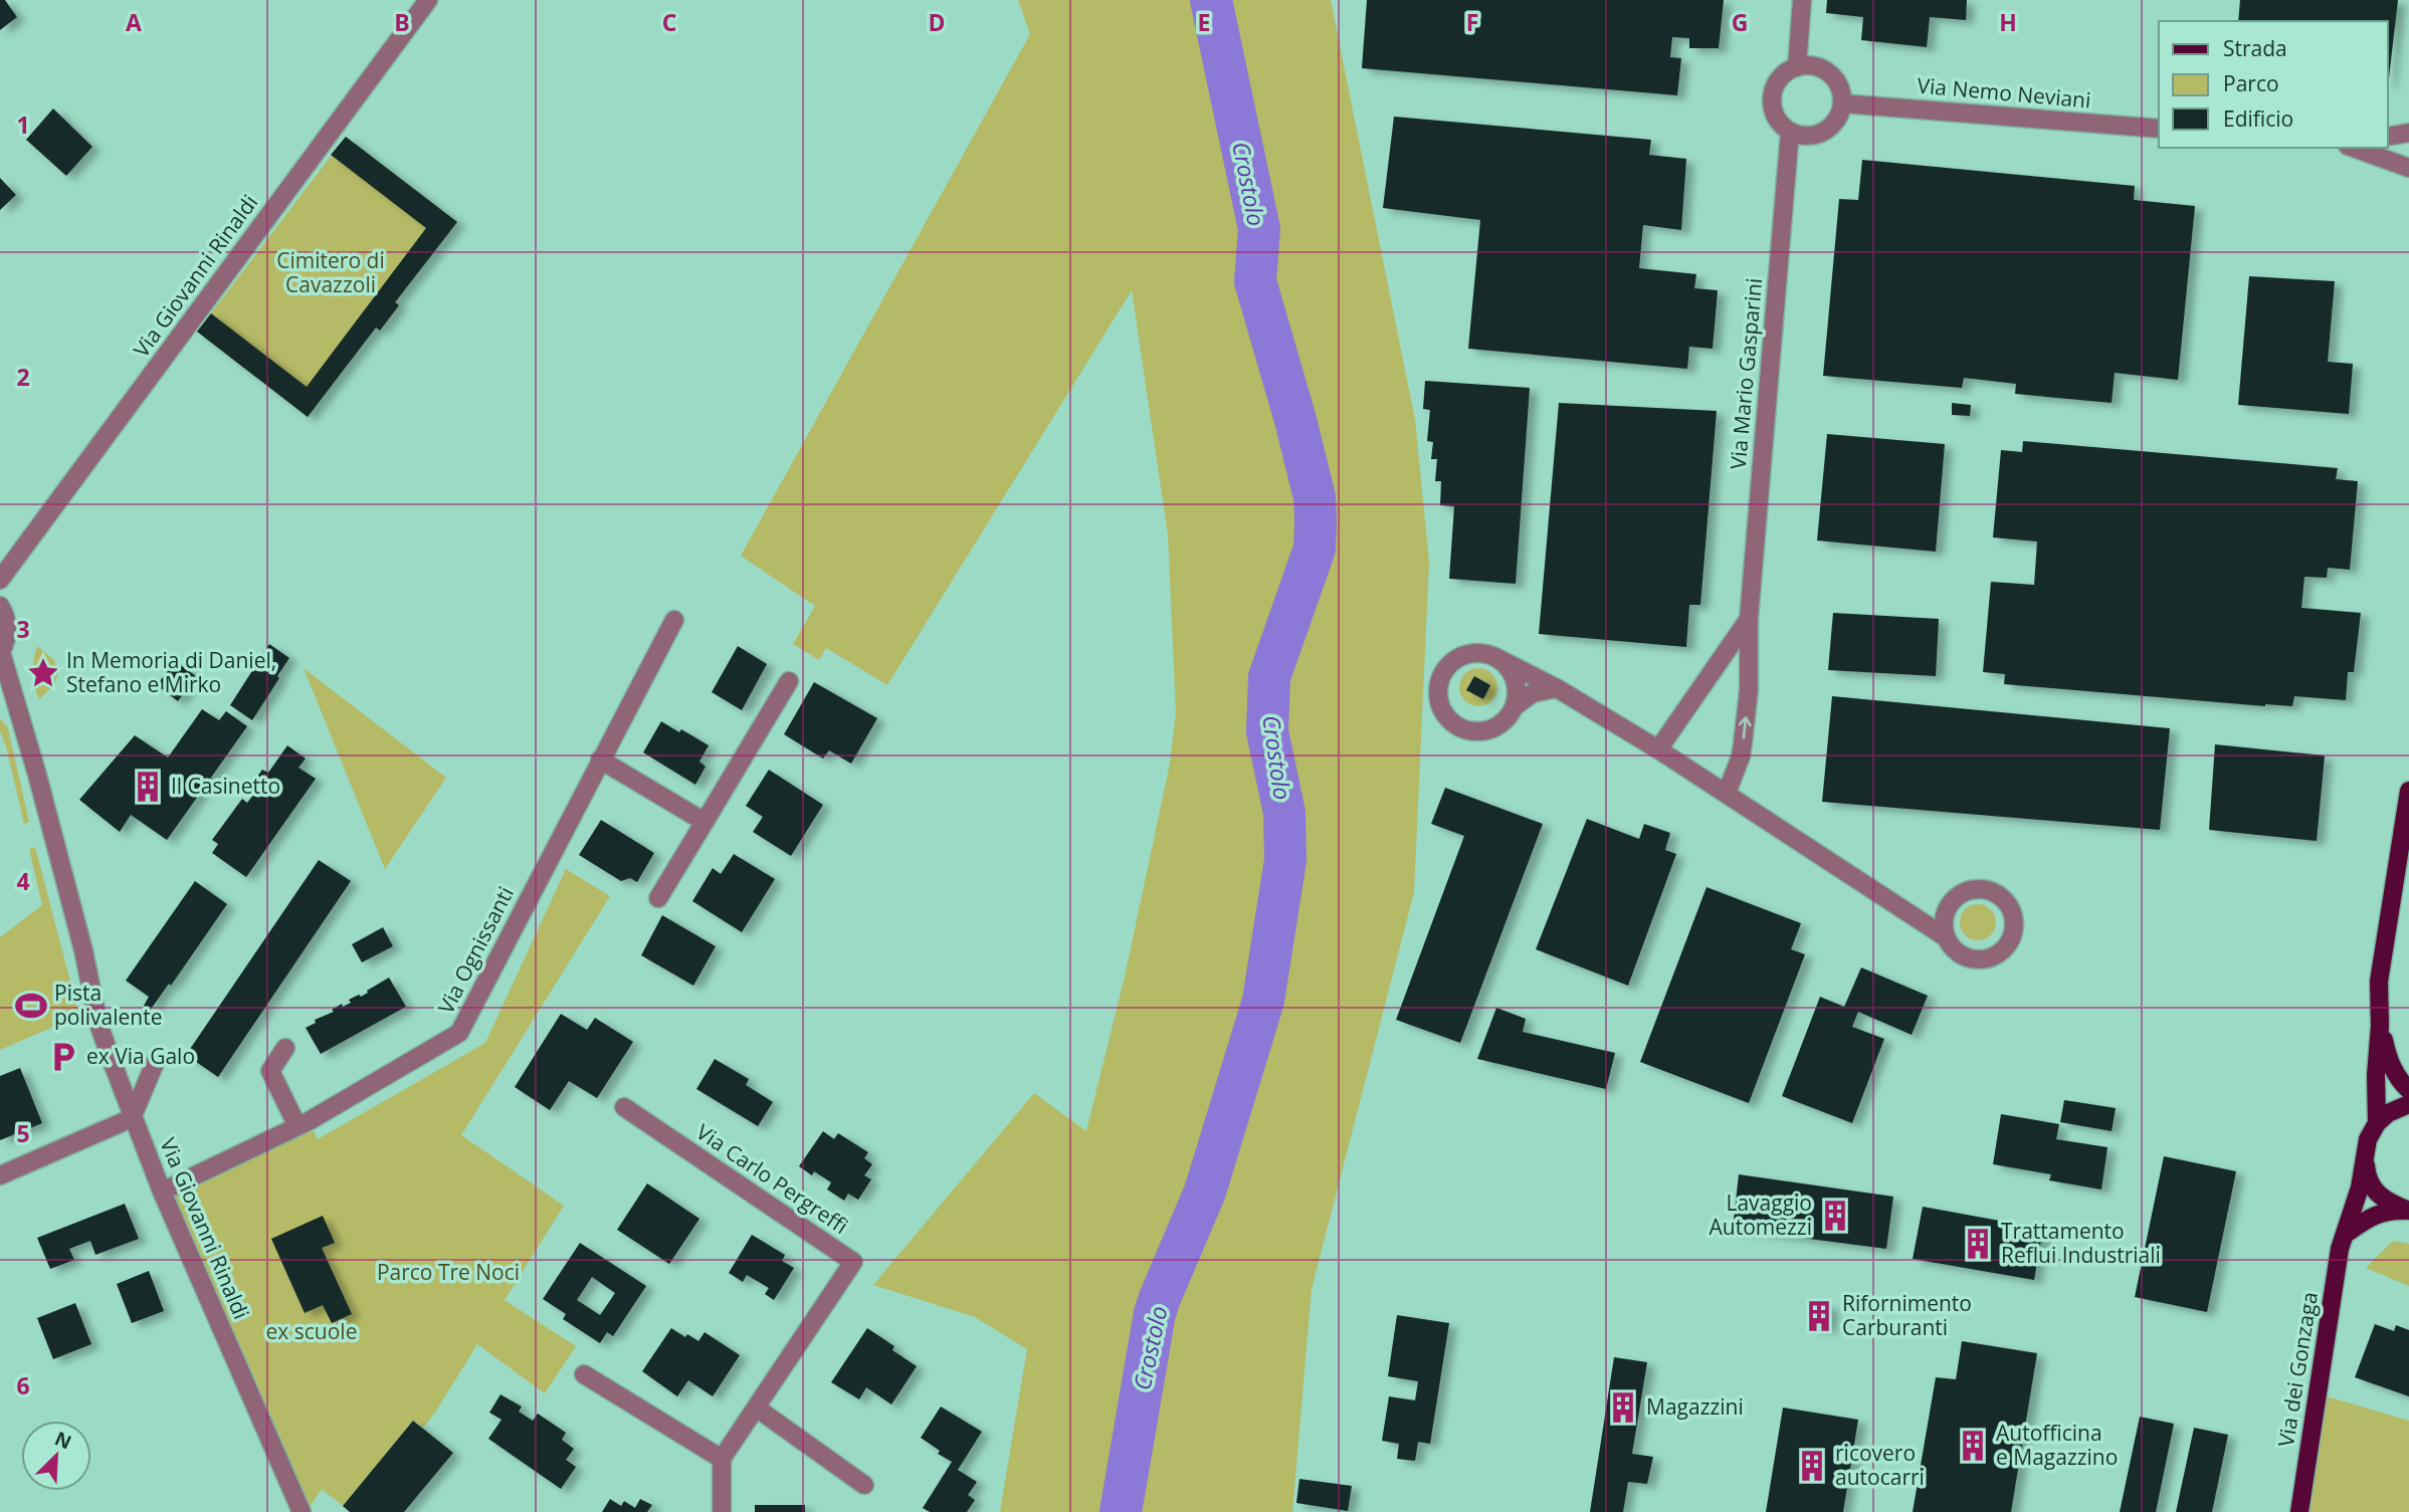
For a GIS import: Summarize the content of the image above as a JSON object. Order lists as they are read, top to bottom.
{
  "streets": {
    "main road": ["Via dei Gonzaga"],
    "street": [
      "Via Nemo Neviani",
      "Via Giovanni Rinaldi",
      "Via Mario Gasparini",
      "Via Ognissanti",
      "Via Carlo Pergreffi"
    ]
  },
  "crossings": [
    ["Via Nemo Neviani", "Via Mario Gasparini"],
    ["Via Giovanni Rinaldi", "Via Ognissanti"]
  ],
  "water": ["Crostolo"],
  "parks": ["Cimitero di Cavazzoli", "Parco Tre Noci", "ex scuole"],
  "places": {
    "place": ["In Memoria di Daniel, Stefano e Mirko"],
    "building": [
      "Il Casinetto",
      "Lavaggio Automezzi",
      "Trattamento Reflui Industriali",
      "Rifornimento Carburanti",
      "Magazzini",
      "Autofficina e Magazzino",
      "ricovero autocarri"
    ],
    "sports": ["Pista polivalente"],
    "parking": ["ex Via Galo"]
  },
  "legend": ["Strada", "Parco", "Edificio"],
  "north": "top right",
  "grid": {
    "columns": [
      "A",
      "B",
      "C",
      "D",
      "E",
      "F",
      "G",
      "H"
    ],
    "rows": [
      "1",
      "2",
      "3",
      "4",
      "5",
      "6"
    ]
  }
}
